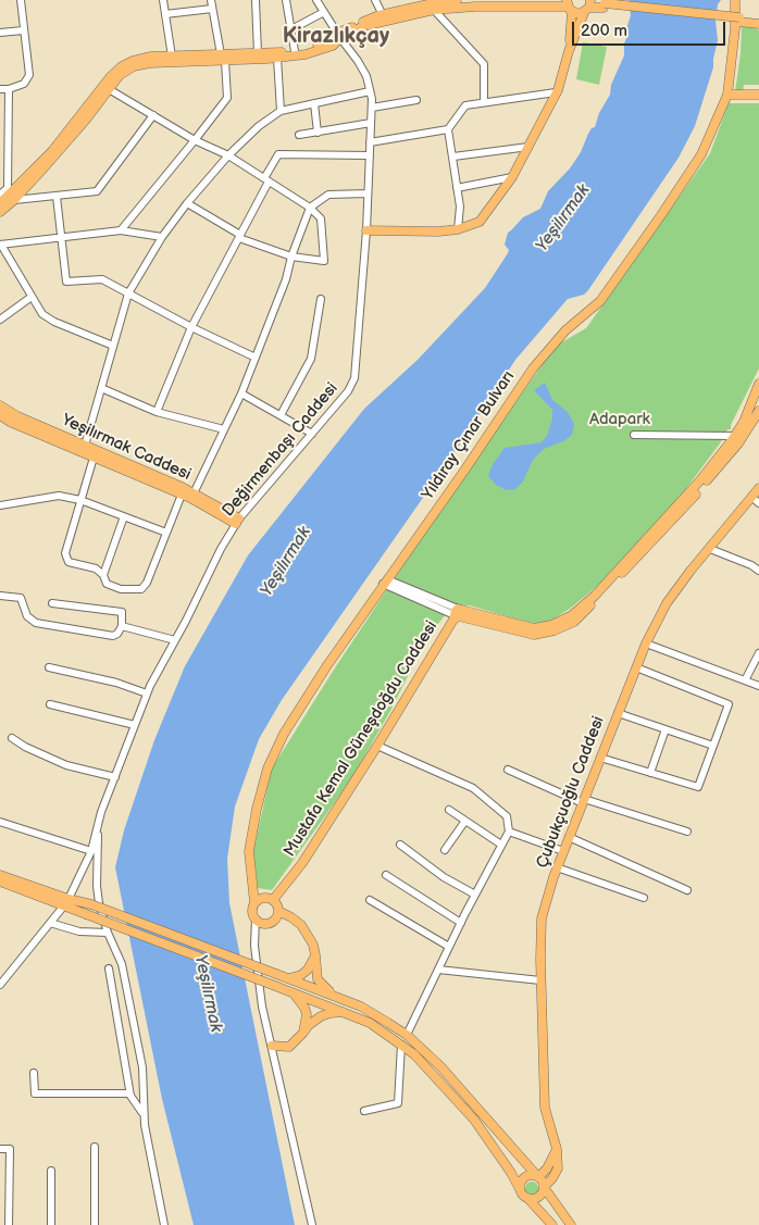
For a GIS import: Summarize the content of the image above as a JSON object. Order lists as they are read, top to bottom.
{
  "streets": {
    "main road": [
      "Yıldıray Çınar Bulvarı",
      "Yeşilırmak Caddesi",
      "Mustafa Kemal Güneşdoğdu Caddesi",
      "Çubukçuoğlu Caddesi"
    ],
    "street": ["Değirmenbaşı Caddesi"]
  },
  "crossings": [
    ["Yıldıray Çınar Bulvarı", "Mustafa Kemal Güneşdoğdu Caddesi"],
    ["Yeşilırmak Caddesi", "Değirmenbaşı Caddesi"]
  ],
  "districts": ["Kirazlıkçay"],
  "water": ["Yeşilırmak"],
  "parks": ["Adapark"],
  "scale_bar": "200 m"
}
